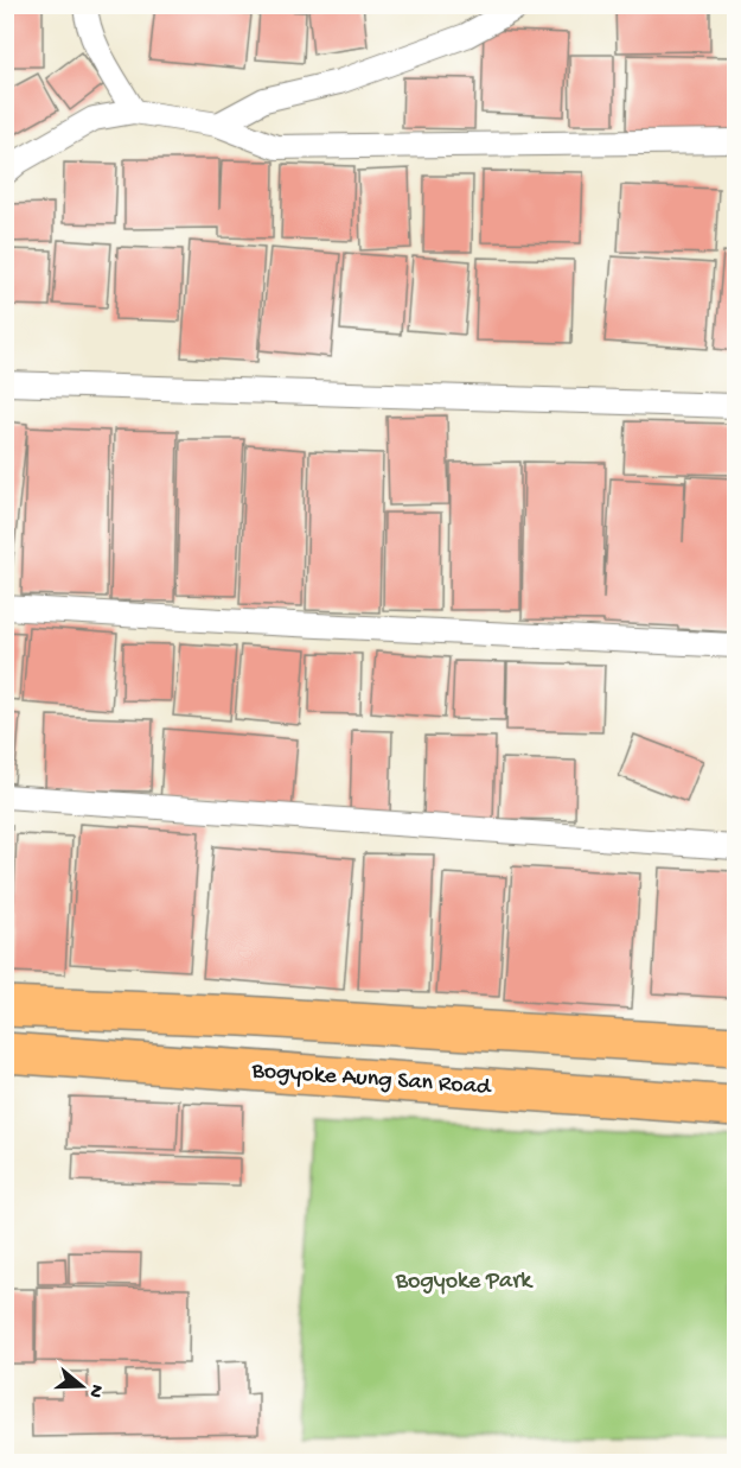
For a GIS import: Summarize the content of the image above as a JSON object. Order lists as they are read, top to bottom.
{
  "streets": {
    "highway": ["Bogyoke Aung San Road"]
  },
  "parks": ["Bogyoke Park"],
  "north": "right"
}
